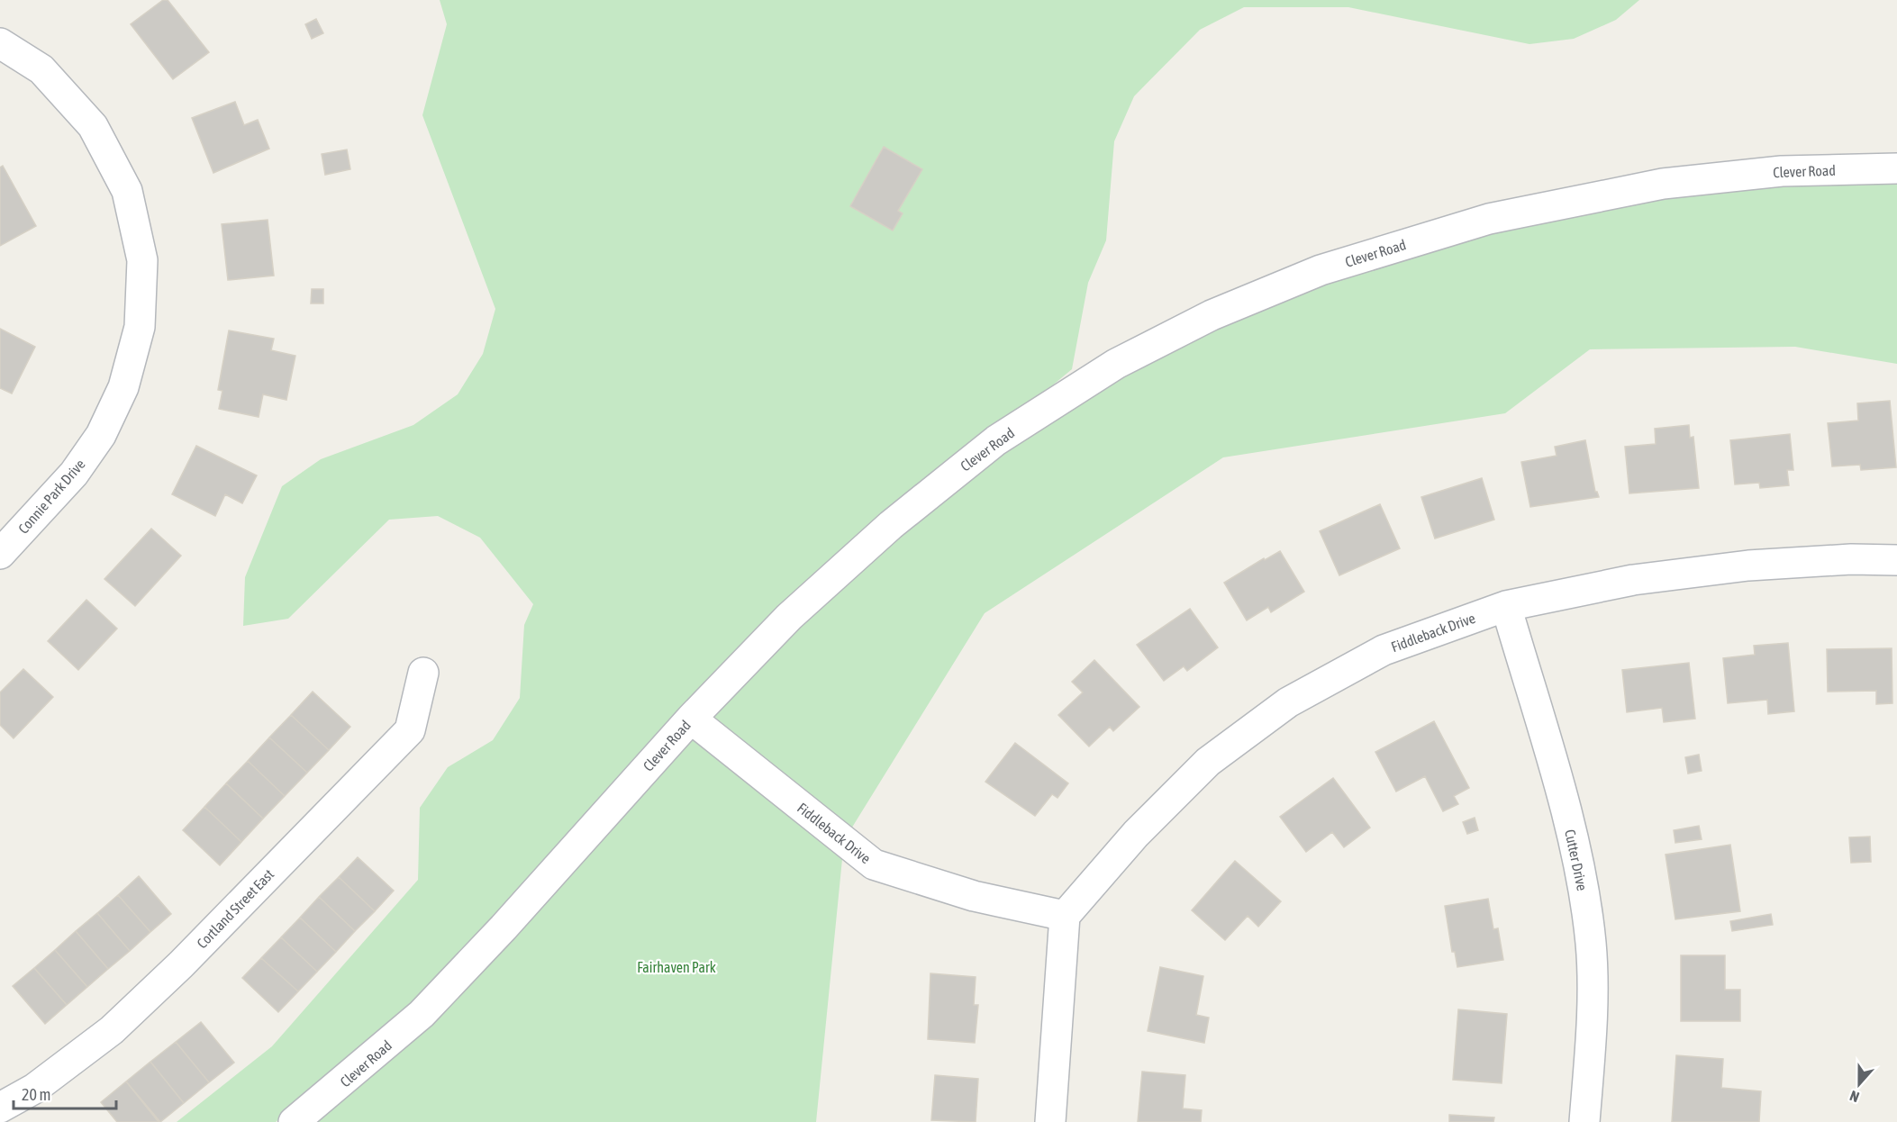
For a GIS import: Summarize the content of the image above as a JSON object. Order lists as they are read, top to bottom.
{
  "streets": {
    "street": [
      "Clever Road",
      "Connie Park Drive",
      "Fiddleback Drive",
      "Cutter Drive",
      "Cortland Street East"
    ]
  },
  "crossings": [
    ["Clever Road", "Fiddleback Drive"],
    ["Fiddleback Drive", "Cutter Drive"]
  ],
  "parks": ["Fairhaven Park"],
  "scale_bar": "20 m",
  "north": "bottom"
}
